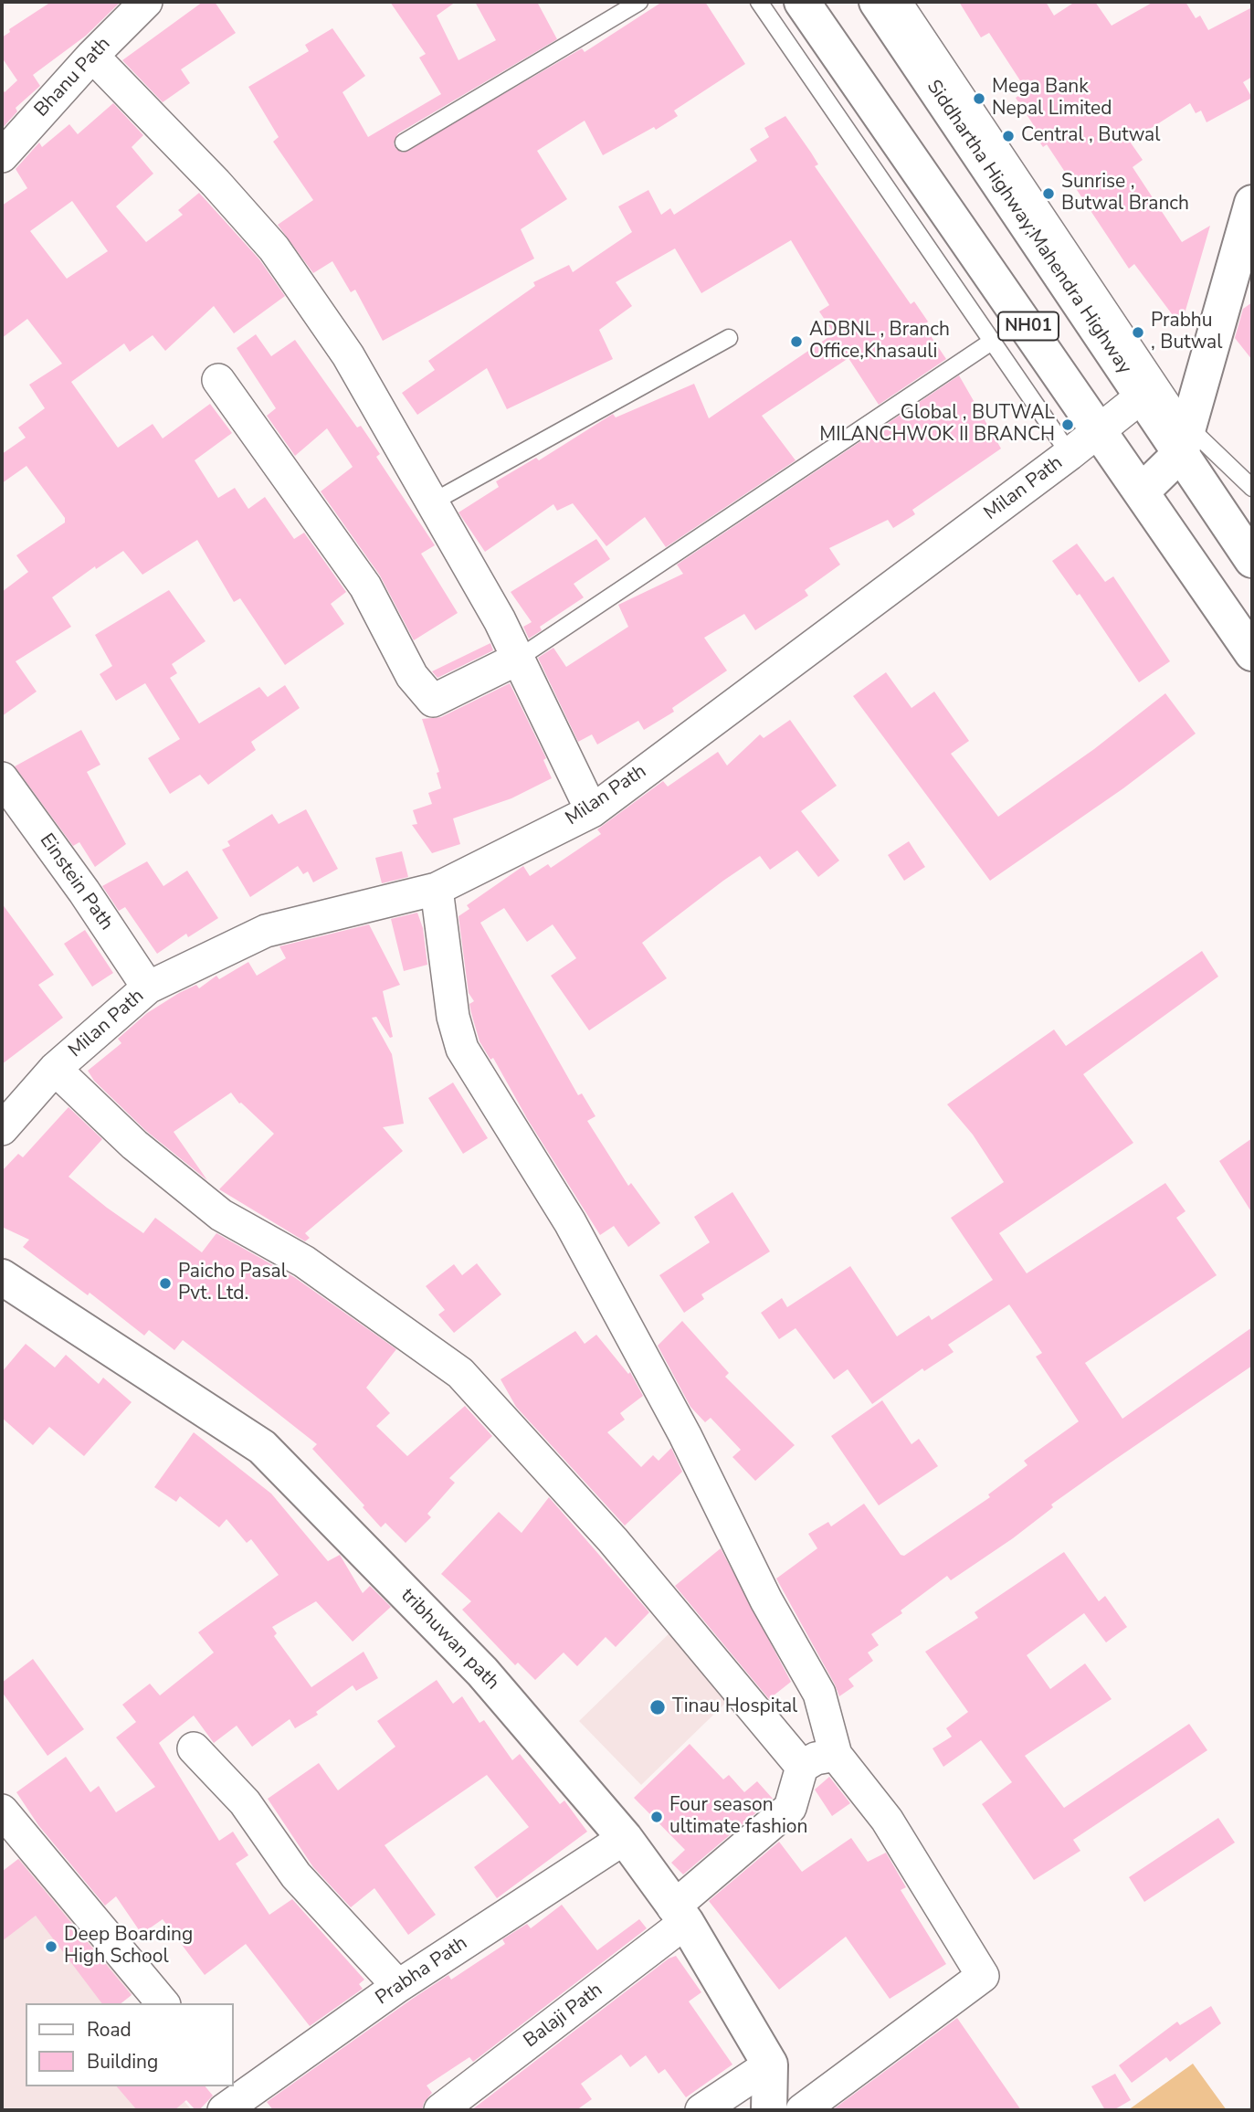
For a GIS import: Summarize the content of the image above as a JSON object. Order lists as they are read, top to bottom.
{
  "streets": {
    "main road": ["Siddhartha Highway;Mahendra Highway", "NH01", "tribhuwan path"],
    "street": [
      "Bhanu Path",
      "Milan Path",
      "Einstein Path",
      "Prabha Path",
      "Balaji Path"
    ]
  },
  "crossings": [
    ["Siddhartha Highway;Mahendra Highway", "NH01"],
    ["Siddhartha Highway;Mahendra Highway", "Milan Path"],
    ["NH01", "Milan Path"],
    ["Milan Path", "Einstein Path"],
    ["tribhuwan path", "Prabha Path"],
    ["tribhuwan path", "Balaji Path"]
  ],
  "places": [
    "Mega Bank Nepal Limited",
    "Central , Butwal",
    "Sunrise , Butwal Branch",
    "Prabhu , Butwal",
    "ADBNL , Branch Office,Khasauli",
    "Global , BUTWAL MILANCHWOK II BRANCH",
    "Paicho Pasal Pvt. Ltd.",
    "Tinau Hospital",
    "Four season ultimate fashion",
    "Deep Boarding High School"
  ],
  "legend": ["Road", "Building"]
}
